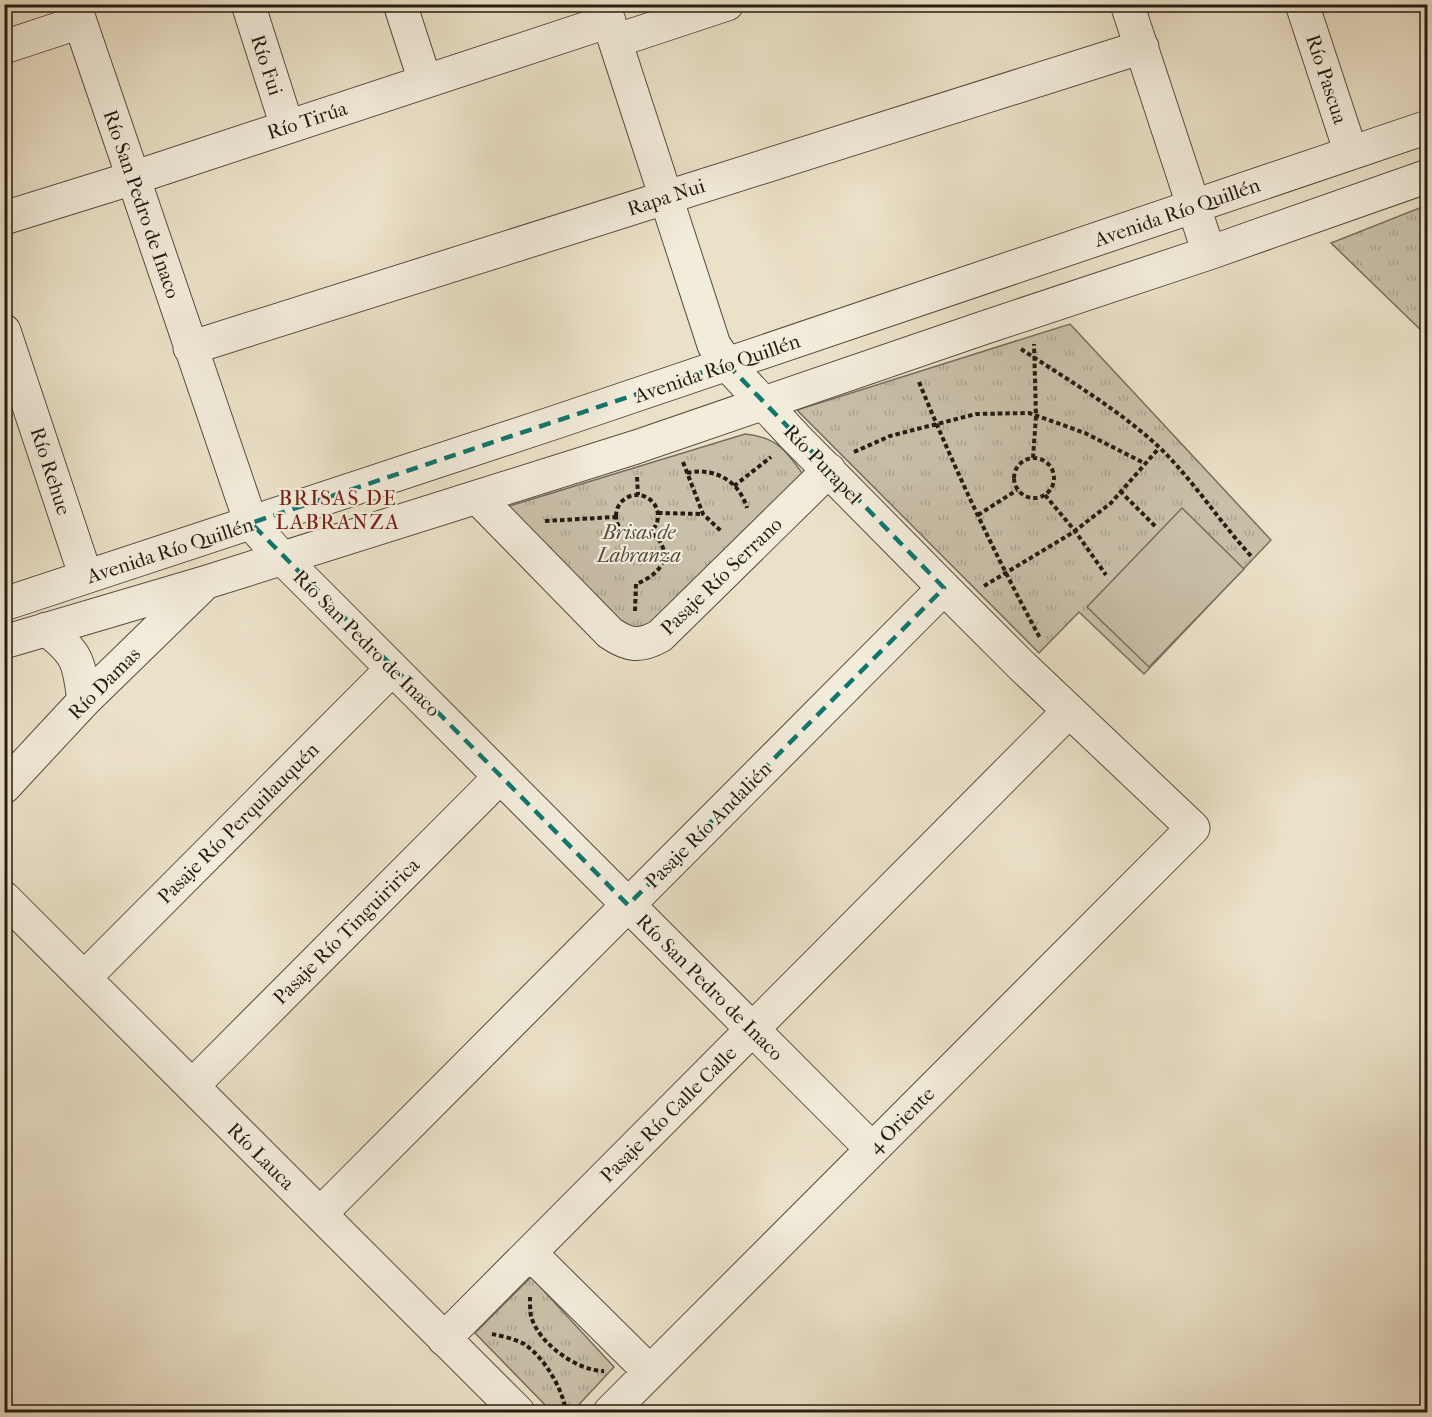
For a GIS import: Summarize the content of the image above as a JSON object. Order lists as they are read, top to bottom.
{
  "streets": {
    "street": [
      "Río Fui",
      "Río Pascua",
      "Río Tirúa",
      "Rapa Nui",
      "Río San Pedro de Inaco",
      "Avenida Río Quillén",
      "Río Purapel",
      "Río Rehue",
      "Pasaje Río Serrano",
      "Río Damas",
      "Pasaje Río Perquilauquén",
      "Pasaje Río Andalién",
      "Pasaje Río Tinguiririca",
      "Pasaje Río Calle Calle",
      "4 Oriente",
      "Río Lauca"
    ]
  },
  "crossings": [
    ["Río Fui", "Río Tirúa"],
    ["Río Pascua", "Avenida Río Quillén"],
    ["Río Tirúa", "Río San Pedro de Inaco"],
    ["Río Tirúa", "Río Purapel"],
    ["Rapa Nui", "Río San Pedro de Inaco"],
    ["Rapa Nui", "Río Purapel"],
    ["Río San Pedro de Inaco", "Avenida Río Quillén"],
    ["Río San Pedro de Inaco", "Pasaje Río Perquilauquén"],
    ["Río San Pedro de Inaco", "Pasaje Río Andalién"],
    ["Río San Pedro de Inaco", "Pasaje Río Tinguiririca"],
    ["Río San Pedro de Inaco", "Pasaje Río Calle Calle"],
    ["Río San Pedro de Inaco", "4 Oriente"],
    ["Avenida Río Quillén", "Río Purapel"],
    ["Avenida Río Quillén", "Río Rehue"],
    ["Avenida Río Quillén", "Río Damas"],
    ["Río Purapel", "Pasaje Río Serrano"],
    ["Río Purapel", "Pasaje Río Andalién"],
    ["Río Purapel", "Pasaje Río Calle Calle"],
    ["Río Purapel", "4 Oriente"],
    ["Pasaje Río Perquilauquén", "Río Lauca"],
    ["Pasaje Río Andalién", "Río Lauca"],
    ["Pasaje Río Tinguiririca", "Río Lauca"],
    ["Pasaje Río Calle Calle", "Río Lauca"]
  ],
  "districts": ["BRISAS DE LABRANZA"],
  "parks": ["Brisas de Labranza"]
}
